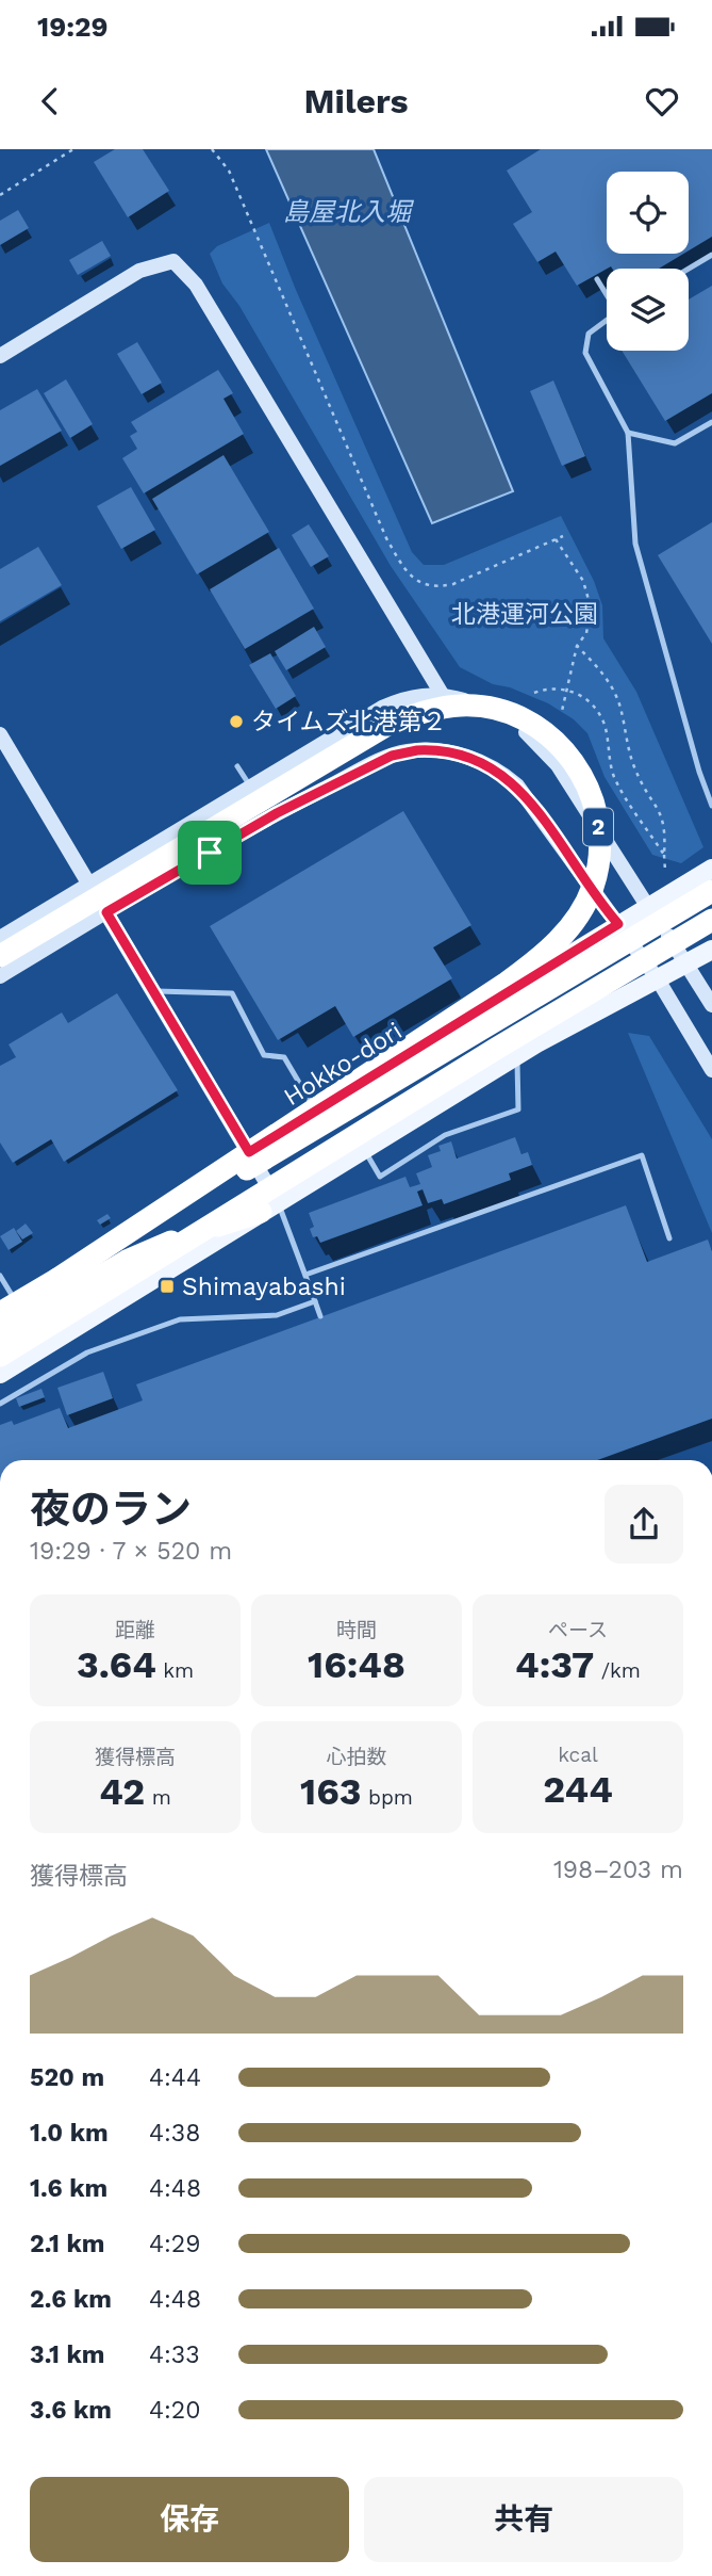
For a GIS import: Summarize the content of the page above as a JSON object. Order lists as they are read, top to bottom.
{
  "streets": {
    "highway": ["2"],
    "main road": ["Hokko-dori"]
  },
  "crossings": [
    ["2", "Hokko-dori"]
  ],
  "water": ["島屋北入堀"],
  "parks": ["北港運河公園"],
  "places": {
    "other": ["タイムズ北港第２"],
    "transit": ["Shimayabashi"]
  },
  "page": {
    "status": "19:29",
    "header": "Milers",
    "heading": ["夜のラン", "19:29 · 7 × 520 m"],
    "stats": [
      ["距離", "3.64 km"],
      ["時間", "16:48"],
      ["ペース", "4:37 /km"],
      ["獲得標高", "42 m"],
      ["心拍数", "163 bpm"],
      ["kcal", "244"]
    ],
    "chart": ["獲得標高", "198–203 m"],
    "list": [
      {
        "name": "520 m",
        "note": "4:44"
      },
      {
        "name": "1.0 km",
        "note": "4:38"
      },
      {
        "name": "1.6 km",
        "note": "4:48"
      },
      {
        "name": "2.1 km",
        "note": "4:29"
      },
      {
        "name": "2.6 km",
        "note": "4:48"
      },
      {
        "name": "3.1 km",
        "note": "4:33"
      },
      {
        "name": "3.6 km",
        "note": "4:20"
      }
    ],
    "buttons": ["保存", "共有"]
  }
}
